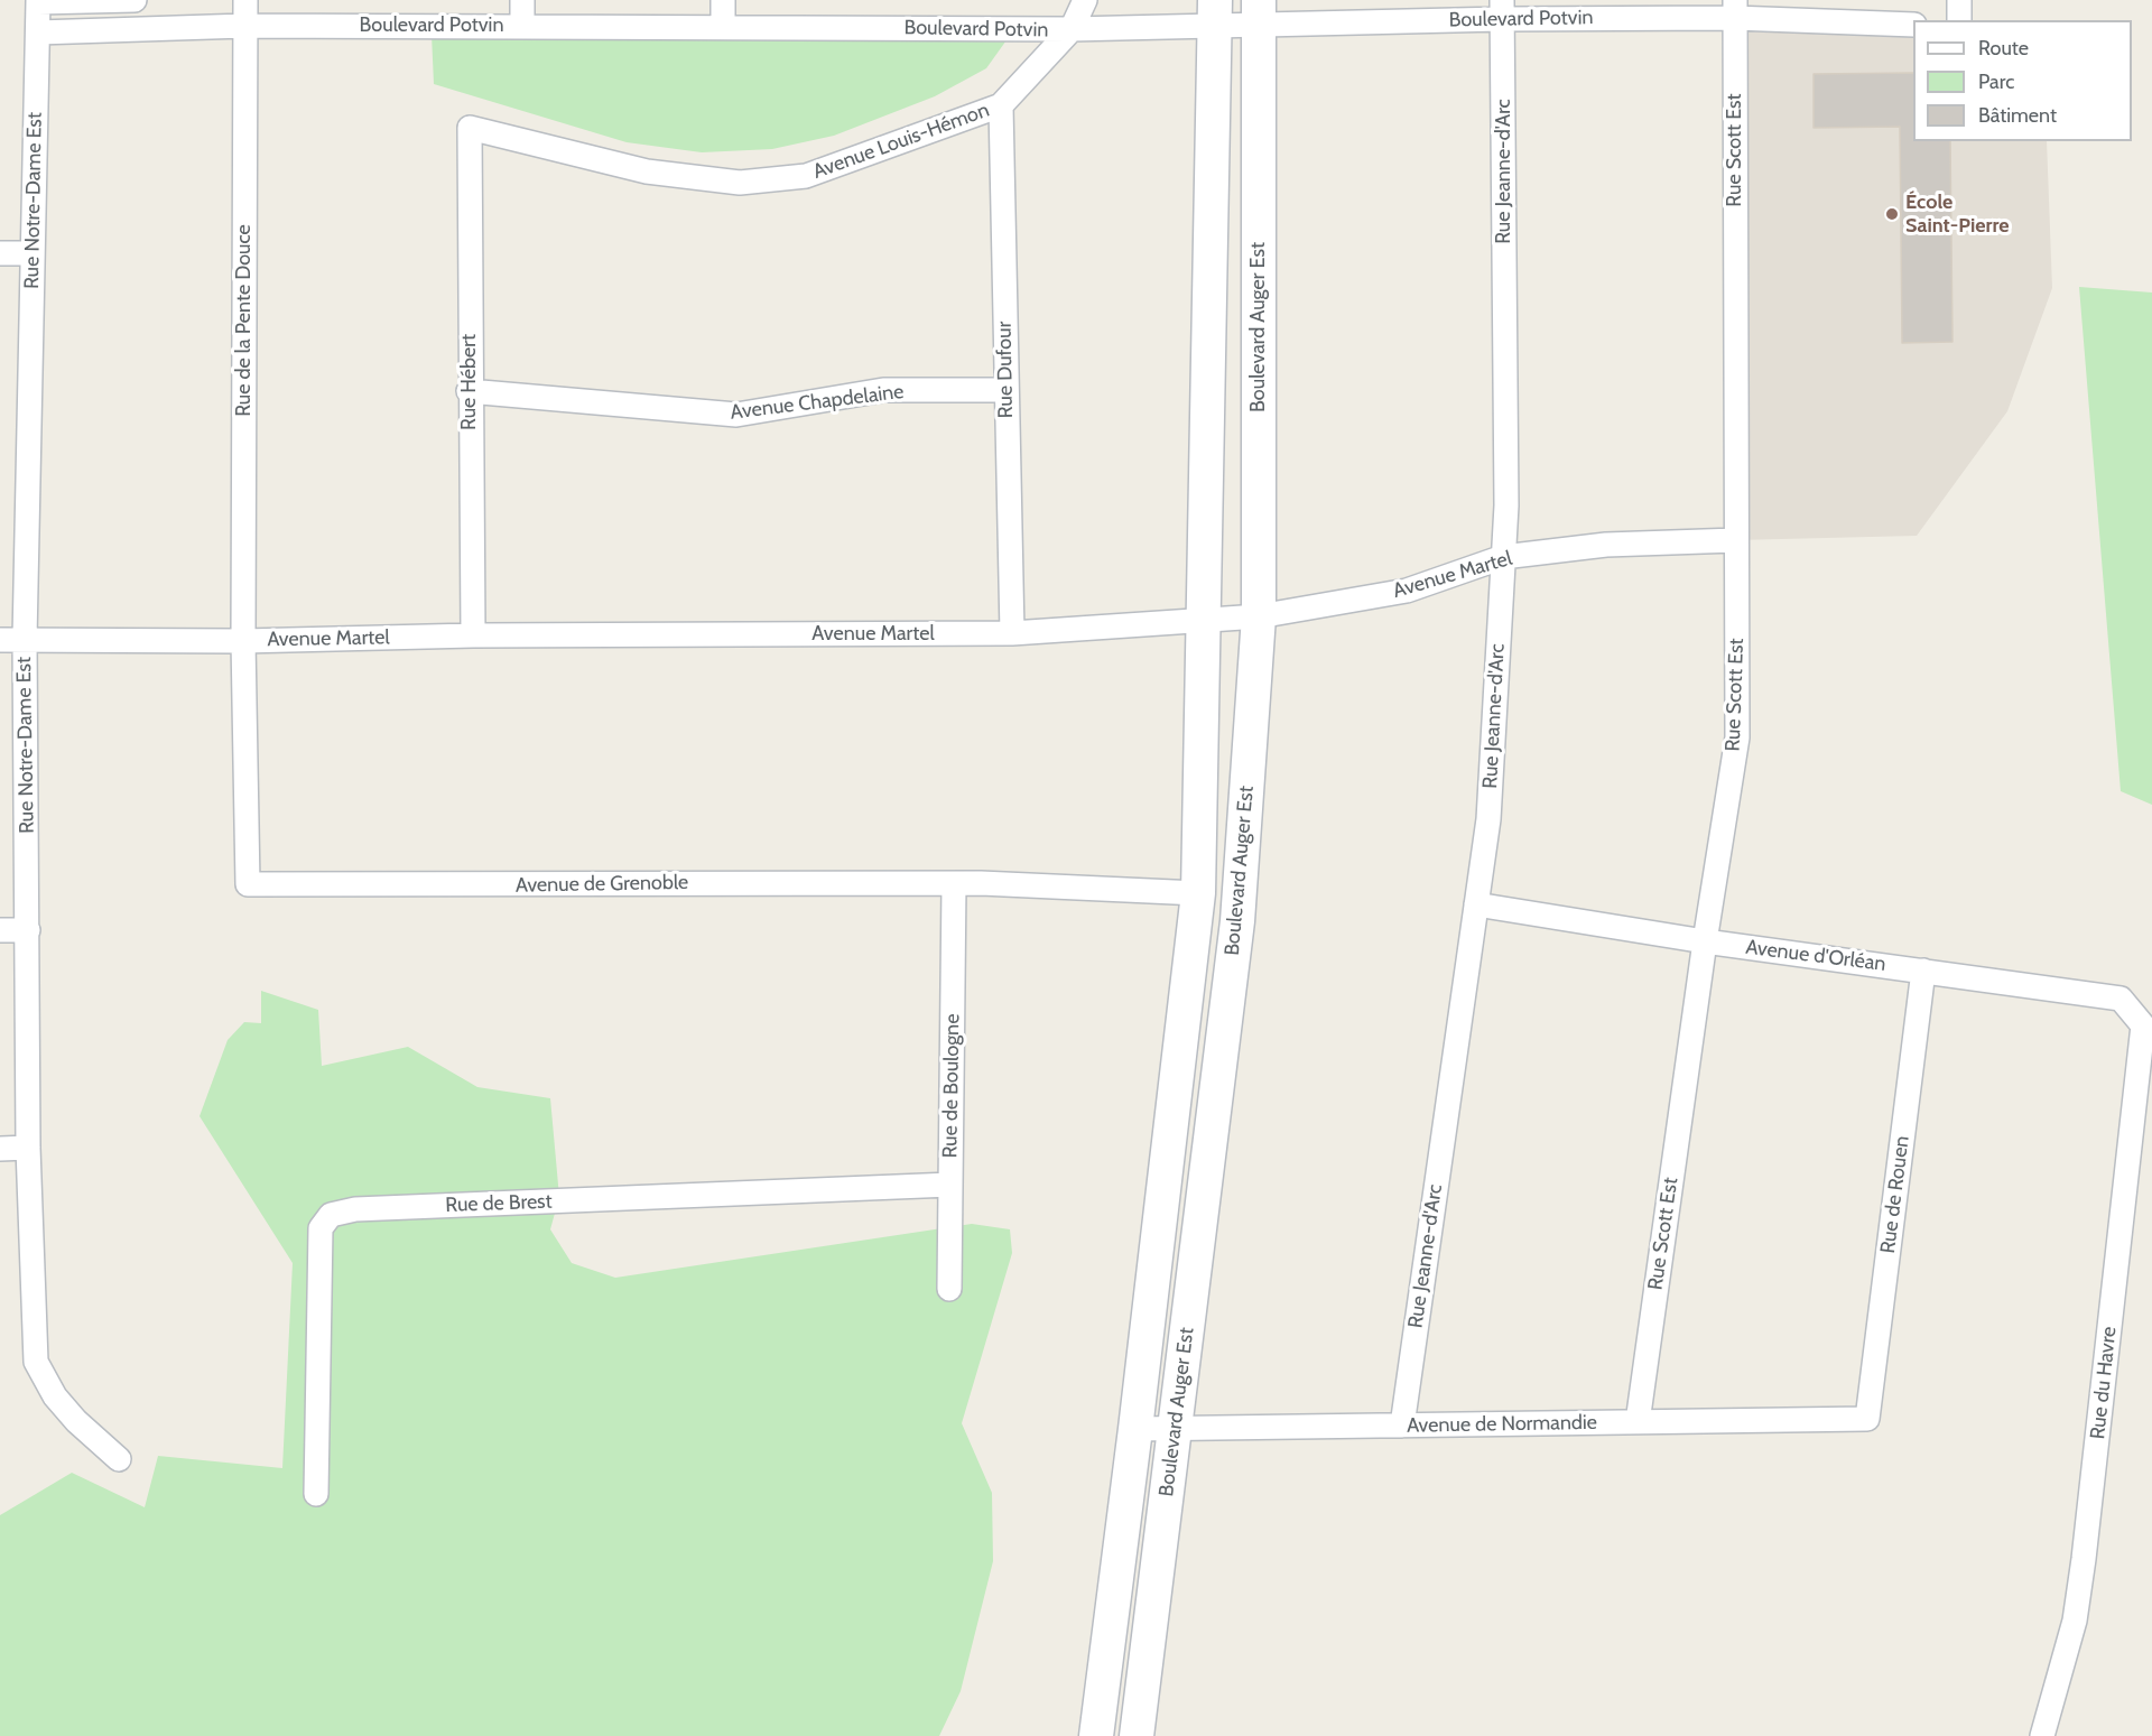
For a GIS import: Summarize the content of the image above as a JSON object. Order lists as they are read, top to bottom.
{
  "streets": {
    "main road": ["Boulevard Auger Est"],
    "street": [
      "Boulevard Potvin",
      "Avenue Louis-Hémon",
      "Rue Scott Est",
      "Rue Jeanne-d'Arc",
      "Rue Notre-Dame Est",
      "Rue de la Pente Douce",
      "Rue Dufour",
      "Rue Hébert",
      "Avenue Chapdelaine",
      "Avenue Martel",
      "Avenue de Grenoble",
      "Avenue d'Orléan",
      "Rue de Boulogne",
      "Rue de Rouen",
      "Rue de Brest",
      "Rue du Havre",
      "Avenue de Normandie"
    ]
  },
  "crossings": [
    ["Boulevard Potvin", "Avenue Louis-Hémon"],
    ["Boulevard Potvin", "Rue Scott Est"],
    ["Boulevard Potvin", "Rue Jeanne-d'Arc"],
    ["Boulevard Potvin", "Rue Notre-Dame Est"],
    ["Boulevard Potvin", "Rue de la Pente Douce"],
    ["Boulevard Potvin", "Boulevard Auger Est"],
    ["Avenue Louis-Hémon", "Rue Dufour"],
    ["Avenue Louis-Hémon", "Rue Hébert"],
    ["Rue Scott Est", "Avenue Martel"],
    ["Rue Scott Est", "Avenue d'Orléan"],
    ["Rue Scott Est", "Avenue de Normandie"],
    ["Rue Jeanne-d'Arc", "Avenue Martel"],
    ["Rue Jeanne-d'Arc", "Avenue d'Orléan"],
    ["Rue Jeanne-d'Arc", "Avenue de Normandie"],
    ["Rue Notre-Dame Est", "Avenue Martel"],
    ["Rue de la Pente Douce", "Avenue Martel"],
    ["Rue de la Pente Douce", "Avenue de Grenoble"],
    ["Boulevard Auger Est", "Avenue Martel"],
    ["Boulevard Auger Est", "Avenue de Grenoble"],
    ["Boulevard Auger Est", "Avenue de Normandie"],
    ["Rue Dufour", "Avenue Chapdelaine"],
    ["Rue Dufour", "Avenue Martel"],
    ["Rue Hébert", "Avenue Chapdelaine"],
    ["Rue Hébert", "Avenue Martel"],
    ["Avenue Martel", "Avenue de Grenoble"],
    ["Avenue de Grenoble", "Rue de Boulogne"],
    ["Avenue d'Orléan", "Rue de Rouen"],
    ["Avenue d'Orléan", "Rue du Havre"],
    ["Rue de Boulogne", "Rue de Brest"],
    ["Rue de Rouen", "Avenue de Normandie"]
  ],
  "places": ["École Saint-Pierre"],
  "legend": ["Route", "Parc", "Bâtiment"]
}
